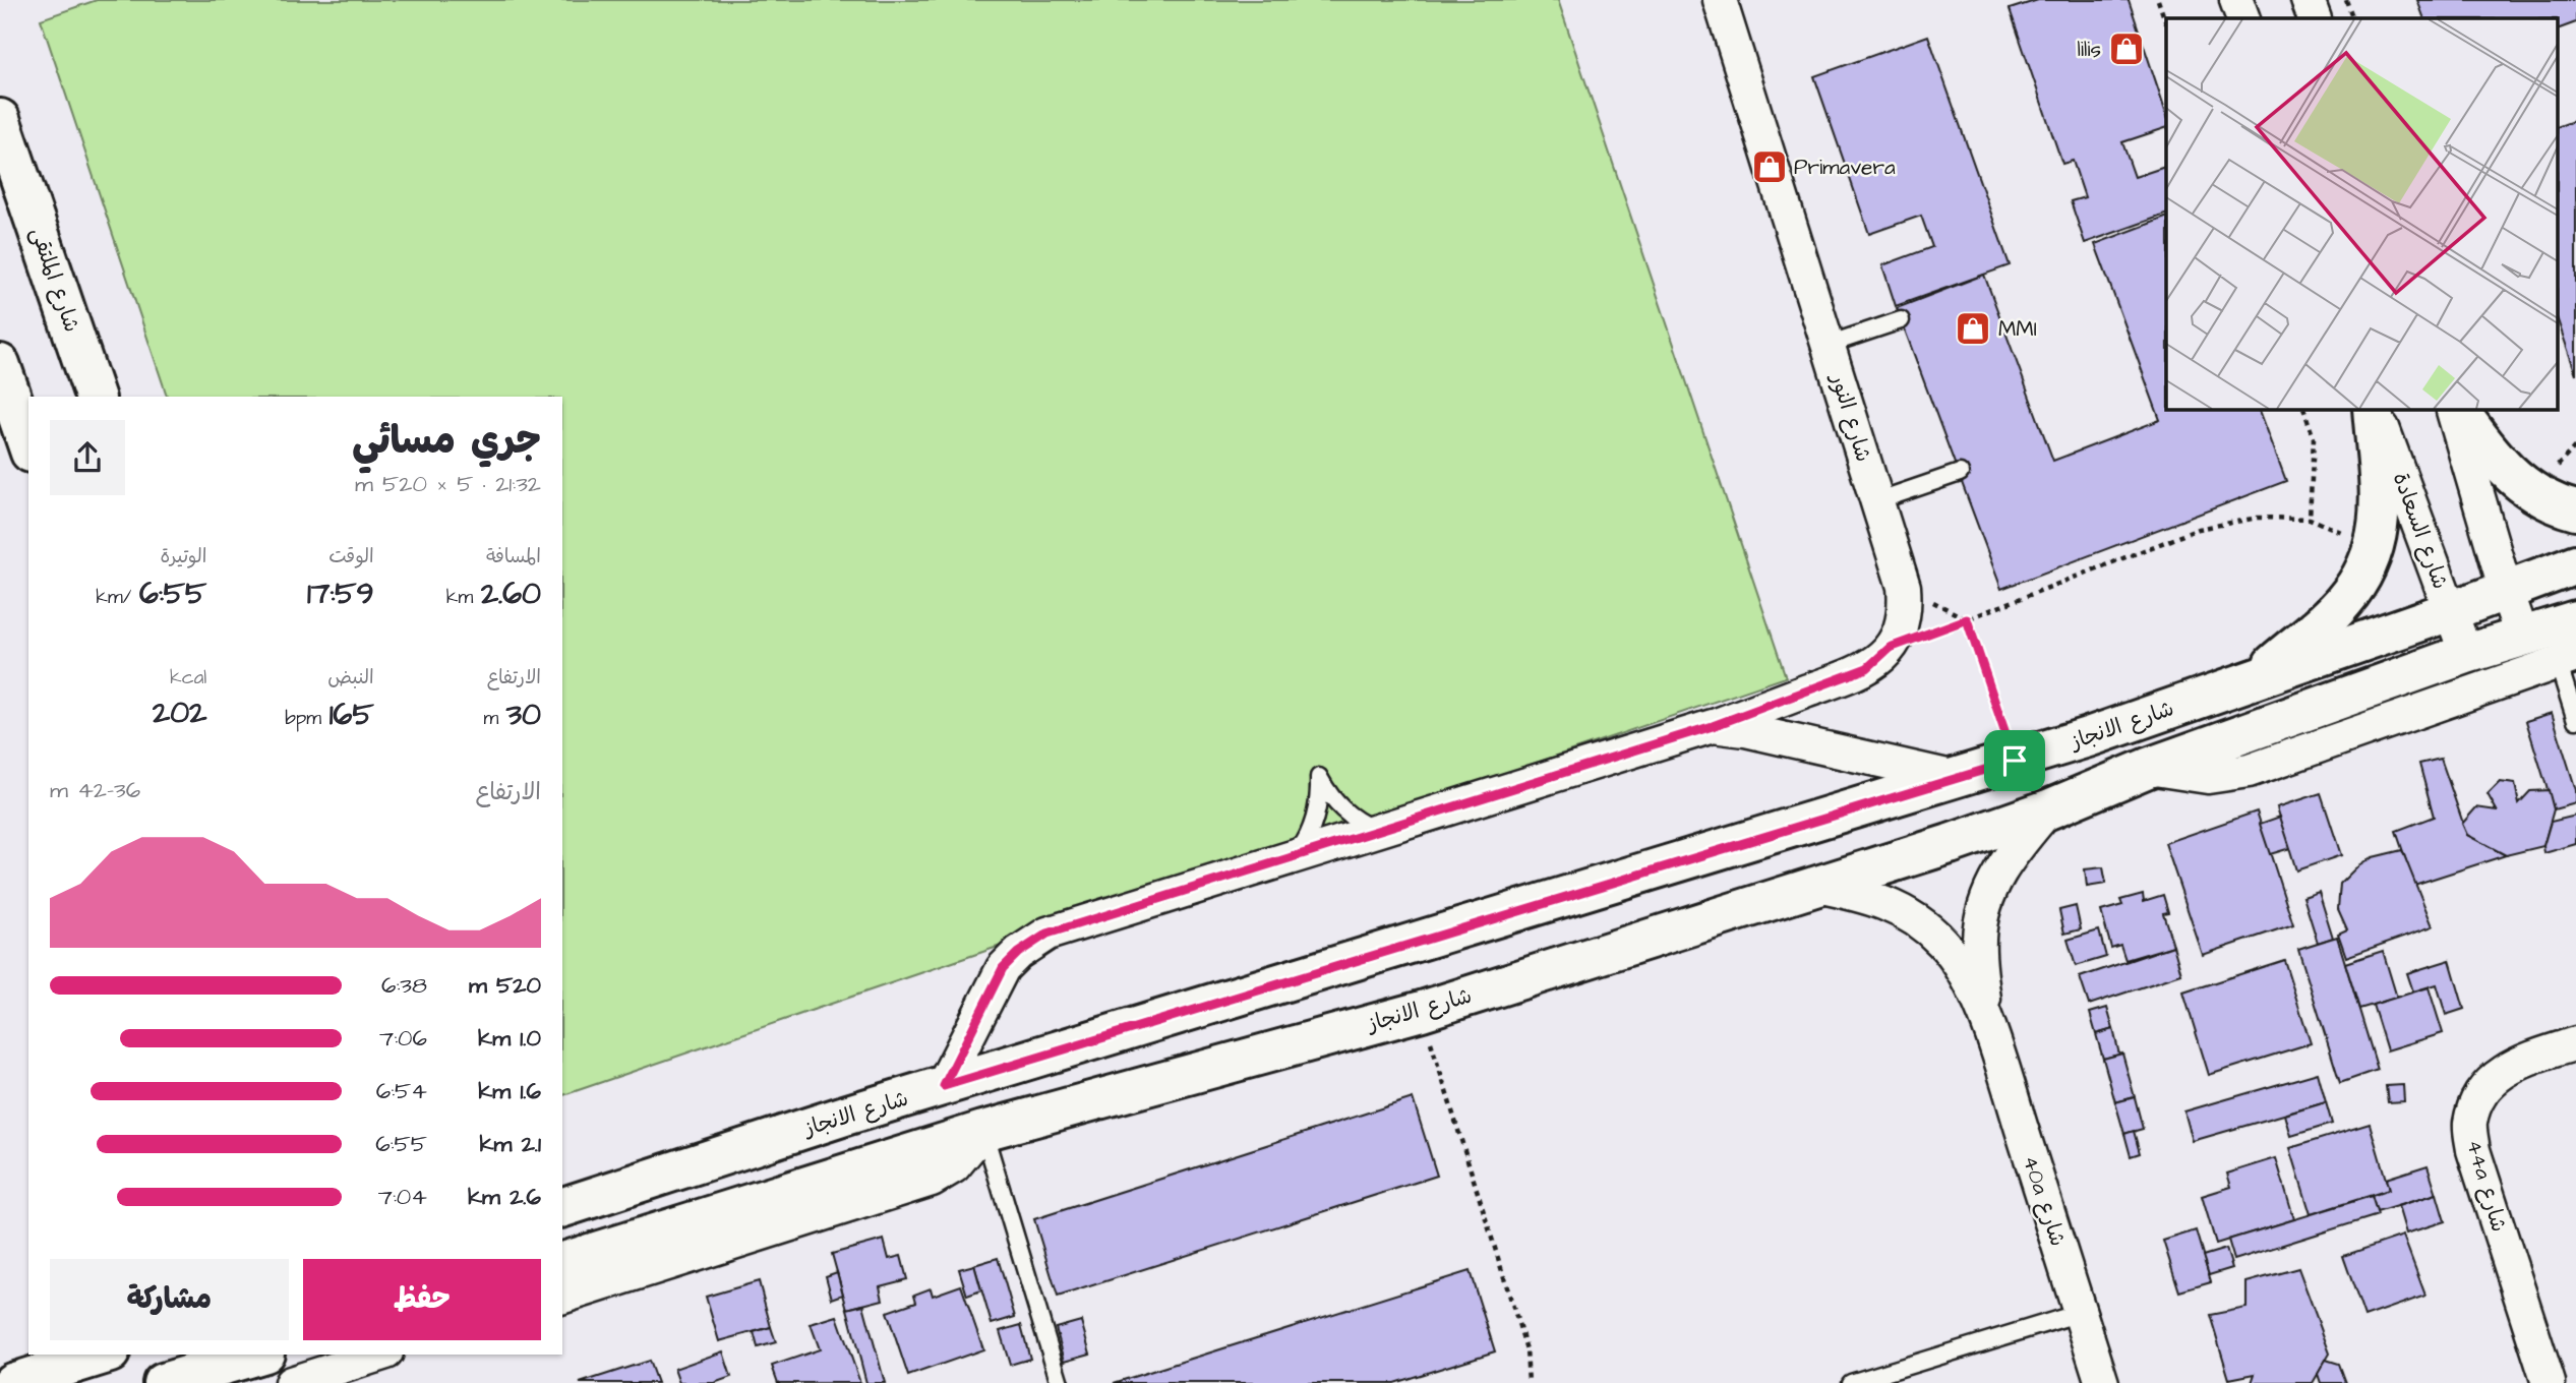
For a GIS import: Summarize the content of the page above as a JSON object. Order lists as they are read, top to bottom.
{
  "streets": {
    "street": [
      "شارع الملتقى",
      "شارع النور",
      "شارع السعادة",
      "شارع الانجاز",
      "44a شارع",
      "40a شارع"
    ]
  },
  "crossings": [
    ["شارع النور", "شارع الانجاز"],
    ["شارع السعادة", "شارع الانجاز"],
    ["شارع الانجاز", "40a شارع"]
  ],
  "places": {
    "shop": ["lilis", "Primavera", "MMI"]
  },
  "page": {
    "heading": ["جري مسائي", "21:32 · 5 × 520 m"],
    "stats": [
      ["المسافة", "2.60 km"],
      ["الوقت", "17:59"],
      ["الوتيرة", "6:55 /km"],
      ["الارتفاع", "30 m"],
      ["النبض", "165 bpm"],
      ["kcal", "202"]
    ],
    "chart": ["الارتفاع", "36–42 m"],
    "list": [
      {
        "name": "520 m",
        "note": "6:38"
      },
      {
        "name": "1.0 km",
        "note": "7:06"
      },
      {
        "name": "1.6 km",
        "note": "6:54"
      },
      {
        "name": "2.1 km",
        "note": "6:55"
      },
      {
        "name": "2.6 km",
        "note": "7:04"
      }
    ],
    "buttons": ["حفظ", "مشاركة"]
  }
}
